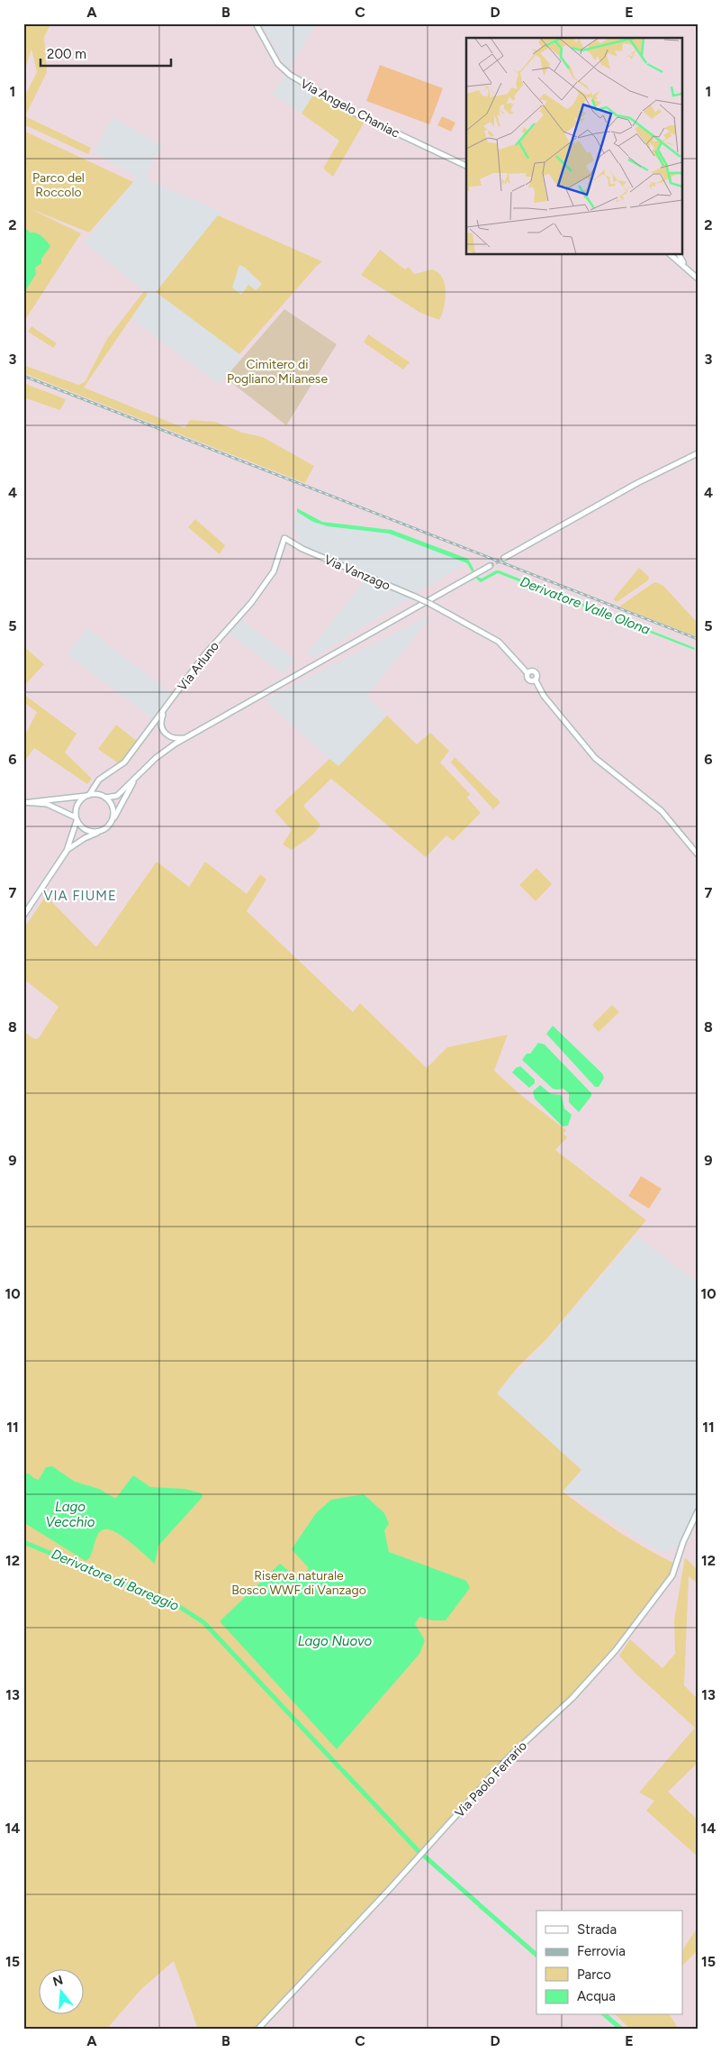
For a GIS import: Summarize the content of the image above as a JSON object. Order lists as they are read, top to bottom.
{
  "streets": {
    "street": [
      "Via Angelo Chaniac",
      "Via Vanzago",
      "Via Arluno",
      "Via Paolo Ferrario"
    ]
  },
  "crossings": [
    ["Via Vanzago", "Via Arluno"]
  ],
  "districts": ["VIA FIUME"],
  "water": [
    "Derivatore Valle Olona",
    "Lago Vecchio",
    "Derivatore di Bareggio",
    "Lago Nuovo"
  ],
  "parks": ["Parco del Roccolo", "Cimitero di Pogliano Milanese", "Riserva naturale Bosco WWF di Vanzago"],
  "legend": [
    "Strada",
    "Ferrovia",
    "Parco",
    "Acqua"
  ],
  "scale_bar": "200 m",
  "north": "top",
  "grid": {
    "columns": [
      "A",
      "B",
      "C",
      "D",
      "E"
    ],
    "rows": [
      "1",
      "2",
      "3",
      "4",
      "5",
      "6",
      "7",
      "8",
      "9",
      "10",
      "11",
      "12",
      "13",
      "14",
      "15"
    ]
  }
}
